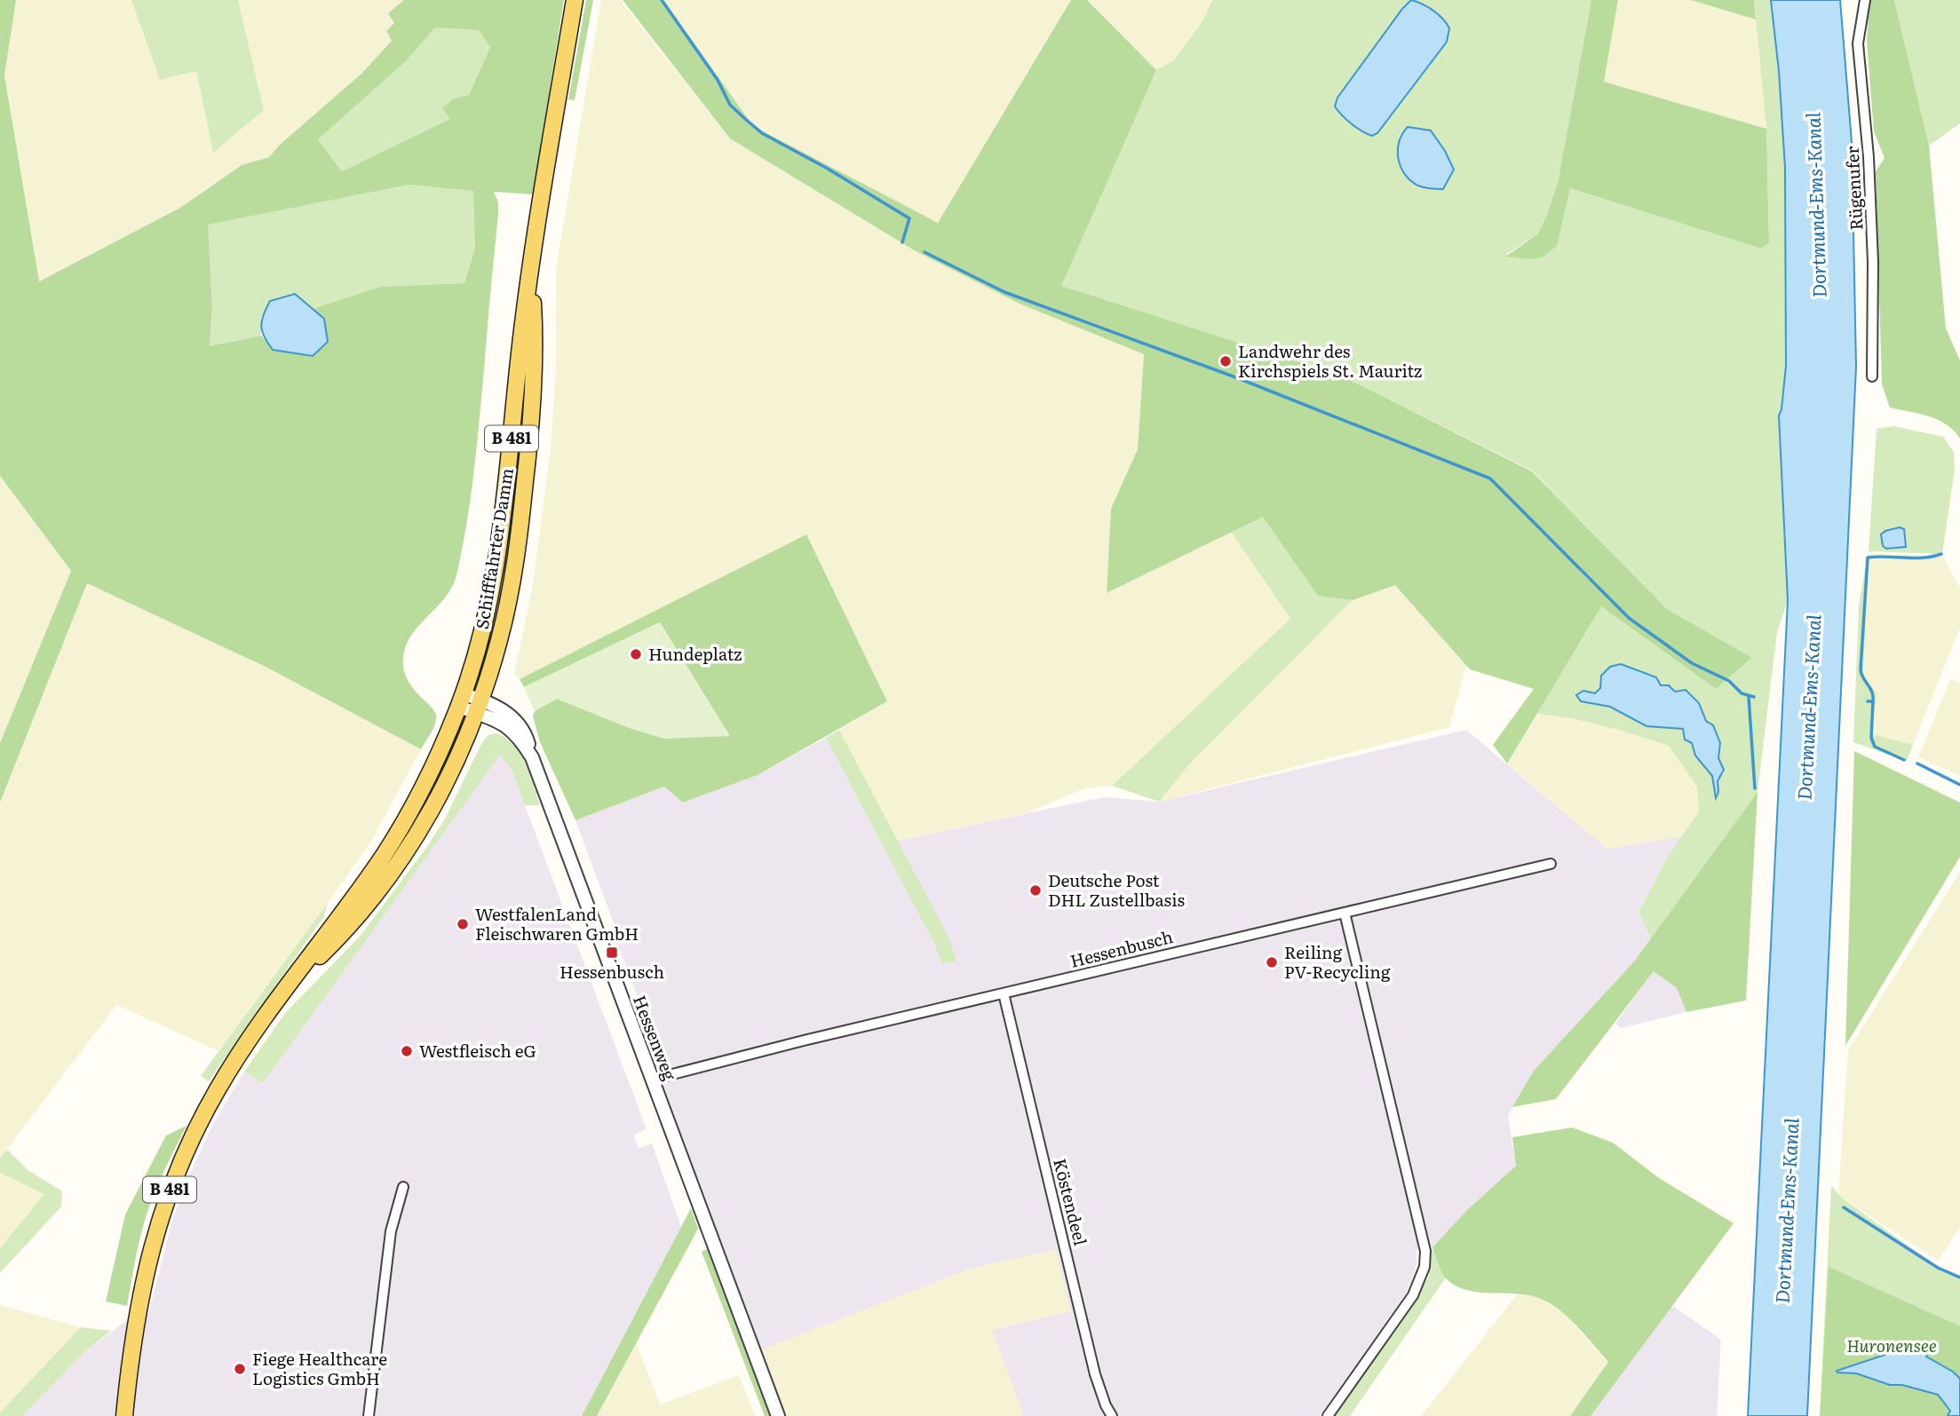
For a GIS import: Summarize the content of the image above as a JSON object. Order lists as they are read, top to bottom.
{
  "streets": {
    "main road": ["B 481", "Schifffahrter Damm"],
    "street": [
      "Rügenufer",
      "Hessenbusch",
      "Hessenweg",
      "Köstendeel"
    ]
  },
  "crossings": [
    ["Schifffahrter Damm", "Hessenweg"],
    ["Hessenbusch", "Hessenweg"],
    ["Hessenbusch", "Köstendeel"]
  ],
  "water": ["Dortmund-Ems-Kanal"],
  "parks": ["Huronensee"],
  "places": {
    "other": [
      "Landwehr des Kirchspiels St. Mauritz",
      "Hundeplatz",
      "Deutsche Post DHL Zustellbasis",
      "WestfalenLand Fleischwaren GmbH",
      "Reiling PV-Recycling",
      "Westfleisch eG",
      "Fiege Healthcare Logistics GmbH"
    ],
    "transit": ["Hessenbusch"]
  }
}
